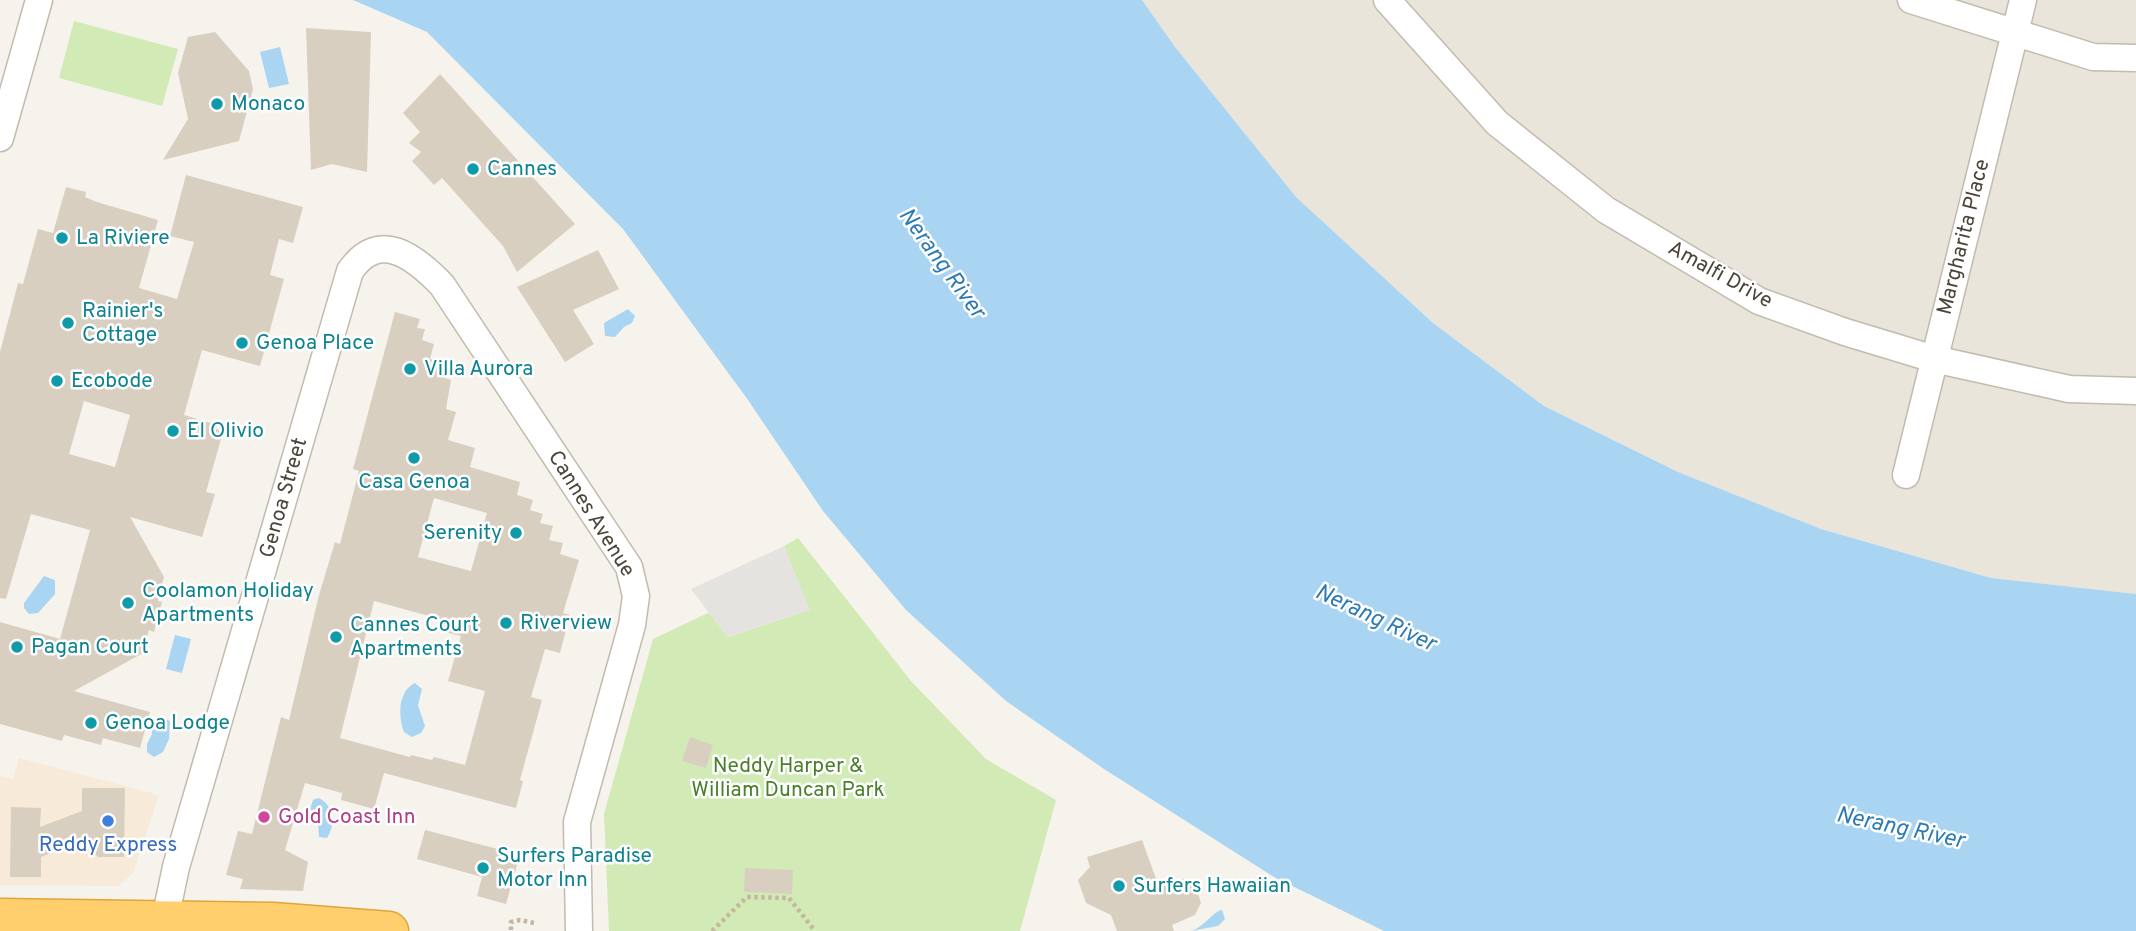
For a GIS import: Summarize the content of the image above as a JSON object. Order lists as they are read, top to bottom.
{
  "streets": {
    "street": [
      "Margharita Place",
      "Amalfi Drive",
      "Genoa Street",
      "Cannes Avenue"
    ]
  },
  "crossings": [
    ["Margharita Place", "Amalfi Drive"],
    ["Genoa Street", "Cannes Avenue"]
  ],
  "water": ["Nerang River"],
  "parks": ["Neddy Harper & William Duncan Park"],
  "places": [
    "Monaco",
    "Cannes",
    "La Riviere",
    "Rainier's Cottage",
    "Genoa Place",
    "Villa Aurora",
    "Ecobode",
    "El Olivio",
    "Casa Genoa",
    "Serenity",
    "Coolamon Holiday Apartments",
    "Riverview",
    "Cannes Court Apartments",
    "Pagan Court",
    "Genoa Lodge",
    "Gold Coast Inn",
    "Reddy Express",
    "Surfers Paradise Motor Inn",
    "Surfers Hawaiian"
  ]
}
